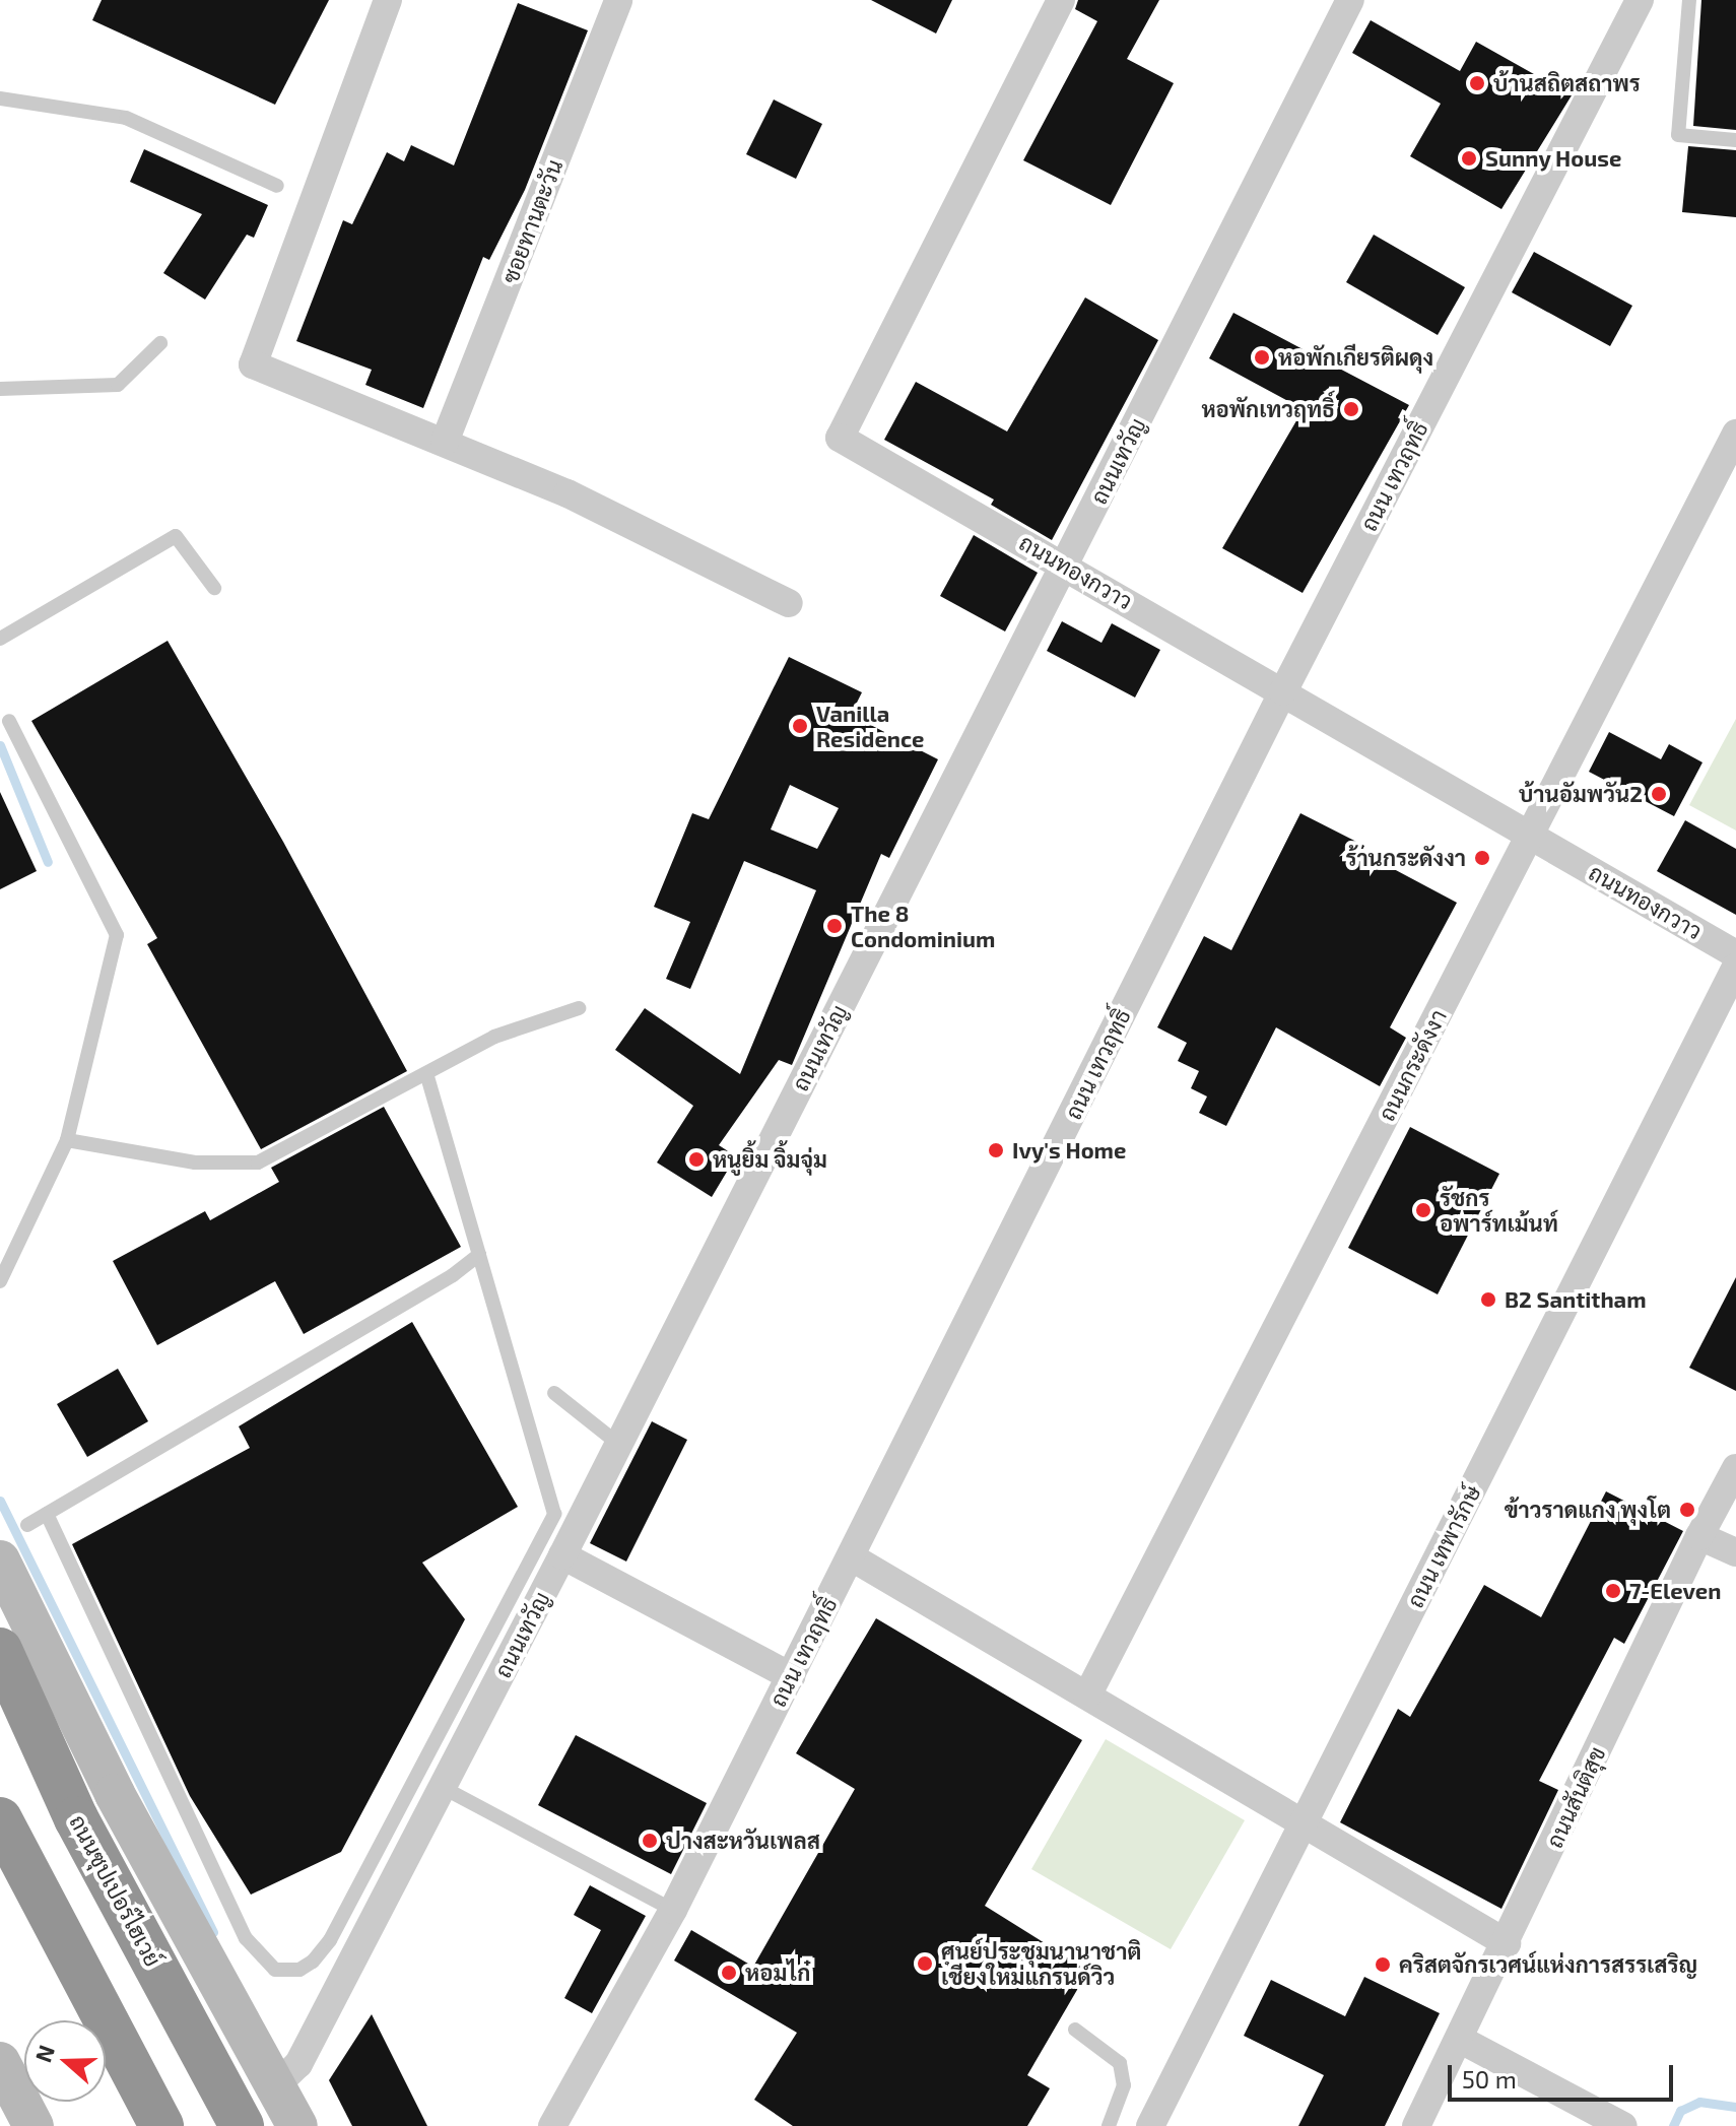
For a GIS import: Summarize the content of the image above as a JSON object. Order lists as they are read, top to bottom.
{
  "streets": {
    "highway": ["ถนนซุปเปอร์ไฮเวย์"],
    "street": [
      "ซอยทานตะวัน",
      "ถนนเทวัญ",
      "ถนน เทวฤทธิ์",
      "ถนนทองกวาว",
      "ถนนกระดังงา",
      "ถนน เทพารักษ์",
      "ถนนสันติสุข"
    ]
  },
  "crossings": [
    ["ถนนเทวัญ", "ถนนทองกวาว"],
    ["ถนน เทวฤทธิ์", "ถนนทองกวาว"],
    ["ถนนทองกวาว", "ถนนกระดังงา"]
  ],
  "places": [
    "บ้านสถิตสถาพร",
    "Sunny House",
    "หอพักเกียรติผดุง",
    "หอพักเทวฤทธิ์",
    "Vanilla Residence",
    "บ้านอัมพวัน2",
    "ร้านกระดังงา",
    "The 8 Condominium",
    "Ivy's Home",
    "หนูยิ้ม จิ้มจุ่ม",
    "รัชกร อพาร์ทเม้นท์",
    "B2 Santitham",
    "ข้าวราดแกง พุงโต",
    "7-Eleven",
    "ปางสะหวันเพลส",
    "ศูนย์ประชุมนานาชาติ เชียงใหม่แกรนด์วิว",
    "คริสตจักรเวศน์แห่งการสรรเสริญ",
    "หอมไก๋"
  ],
  "scale_bar": "50 m",
  "north": "left"
}
